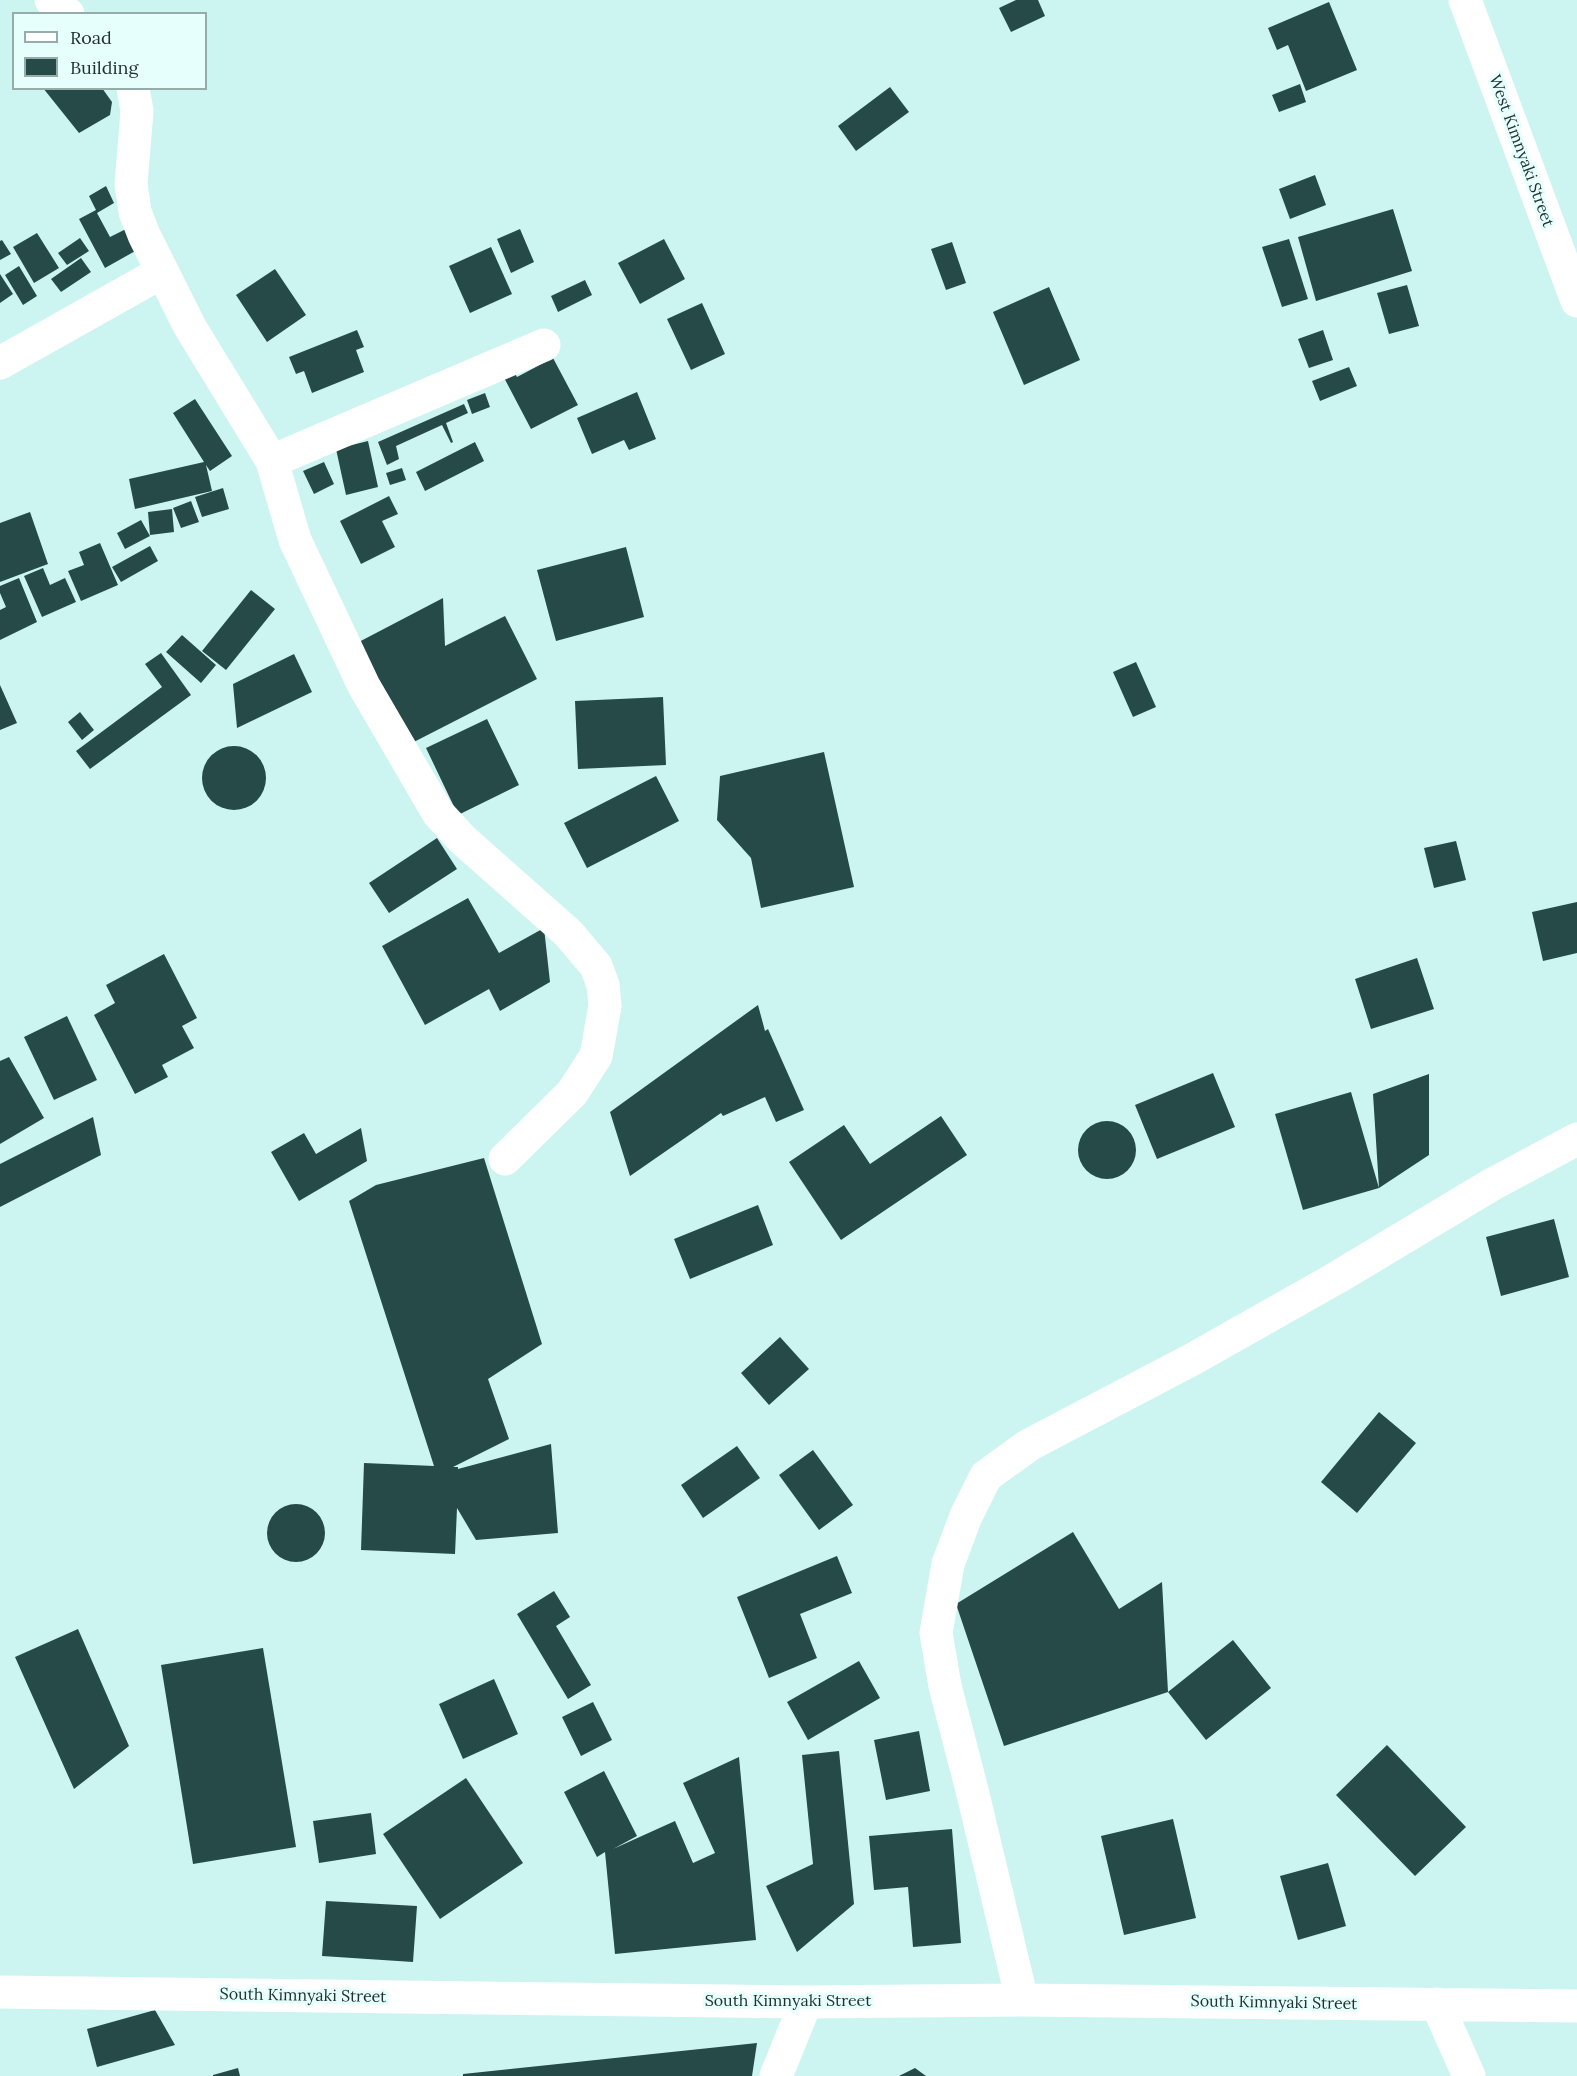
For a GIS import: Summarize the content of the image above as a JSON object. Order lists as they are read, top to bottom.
{
  "streets": {
    "street": ["West Kimnyaki Street", "South Kimnyaki Street"]
  },
  "legend": ["Road", "Building"]
}
